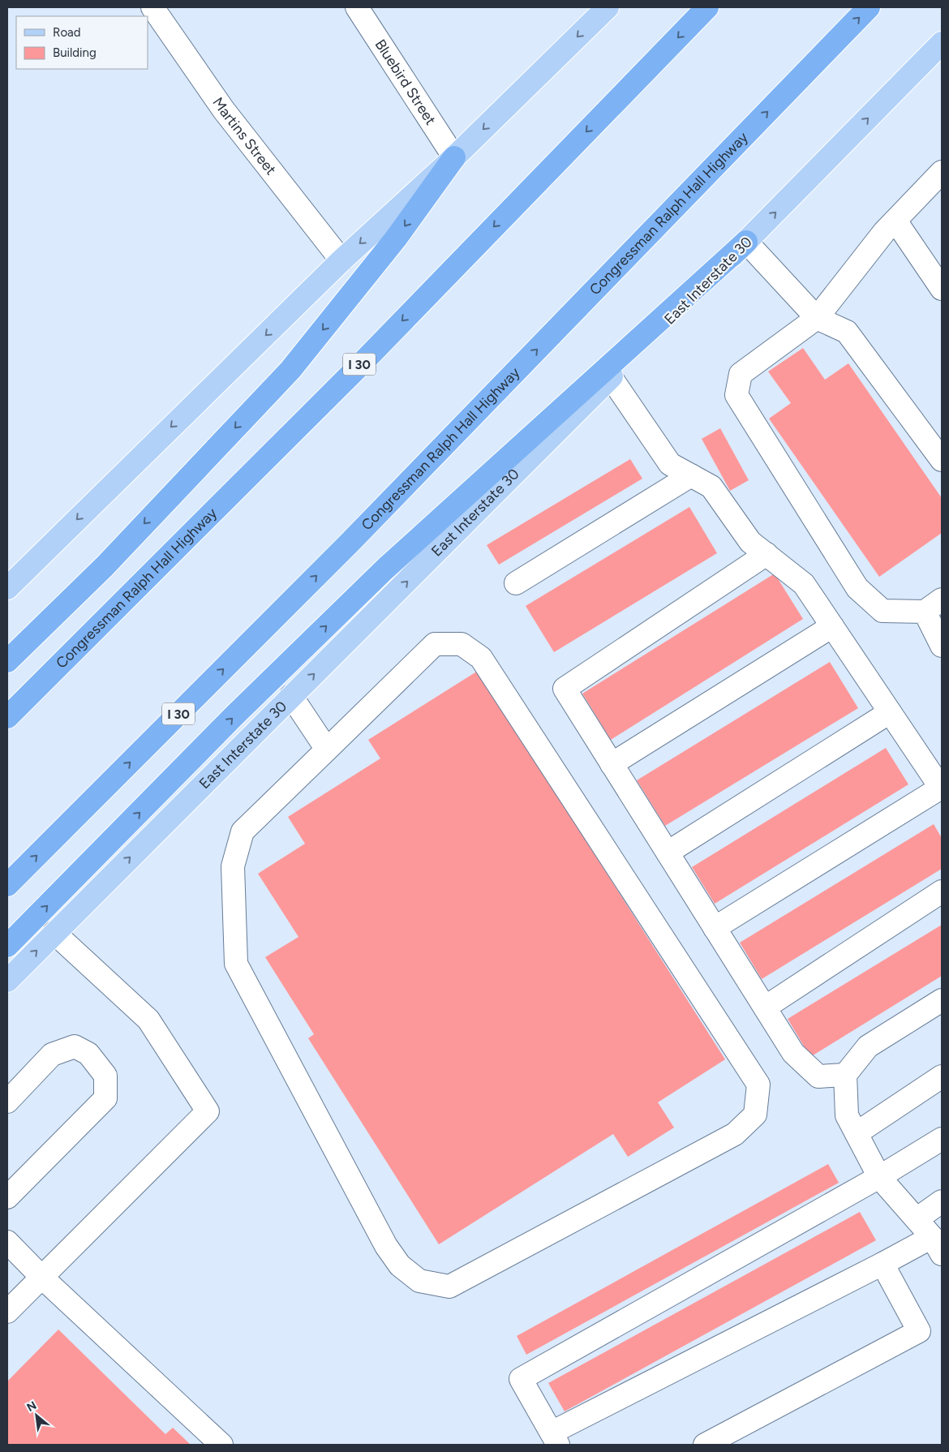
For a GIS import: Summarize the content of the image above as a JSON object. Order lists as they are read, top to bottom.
{
  "streets": {
    "highway": ["Congressman Ralph Hall Highway", "I 30"],
    "main road": ["East Interstate 30"],
    "street": ["Bluebird Street", "Martins Street"]
  },
  "one_way": ["East Interstate 30"],
  "legend": ["Road", "Building"],
  "north": "top left"
}
